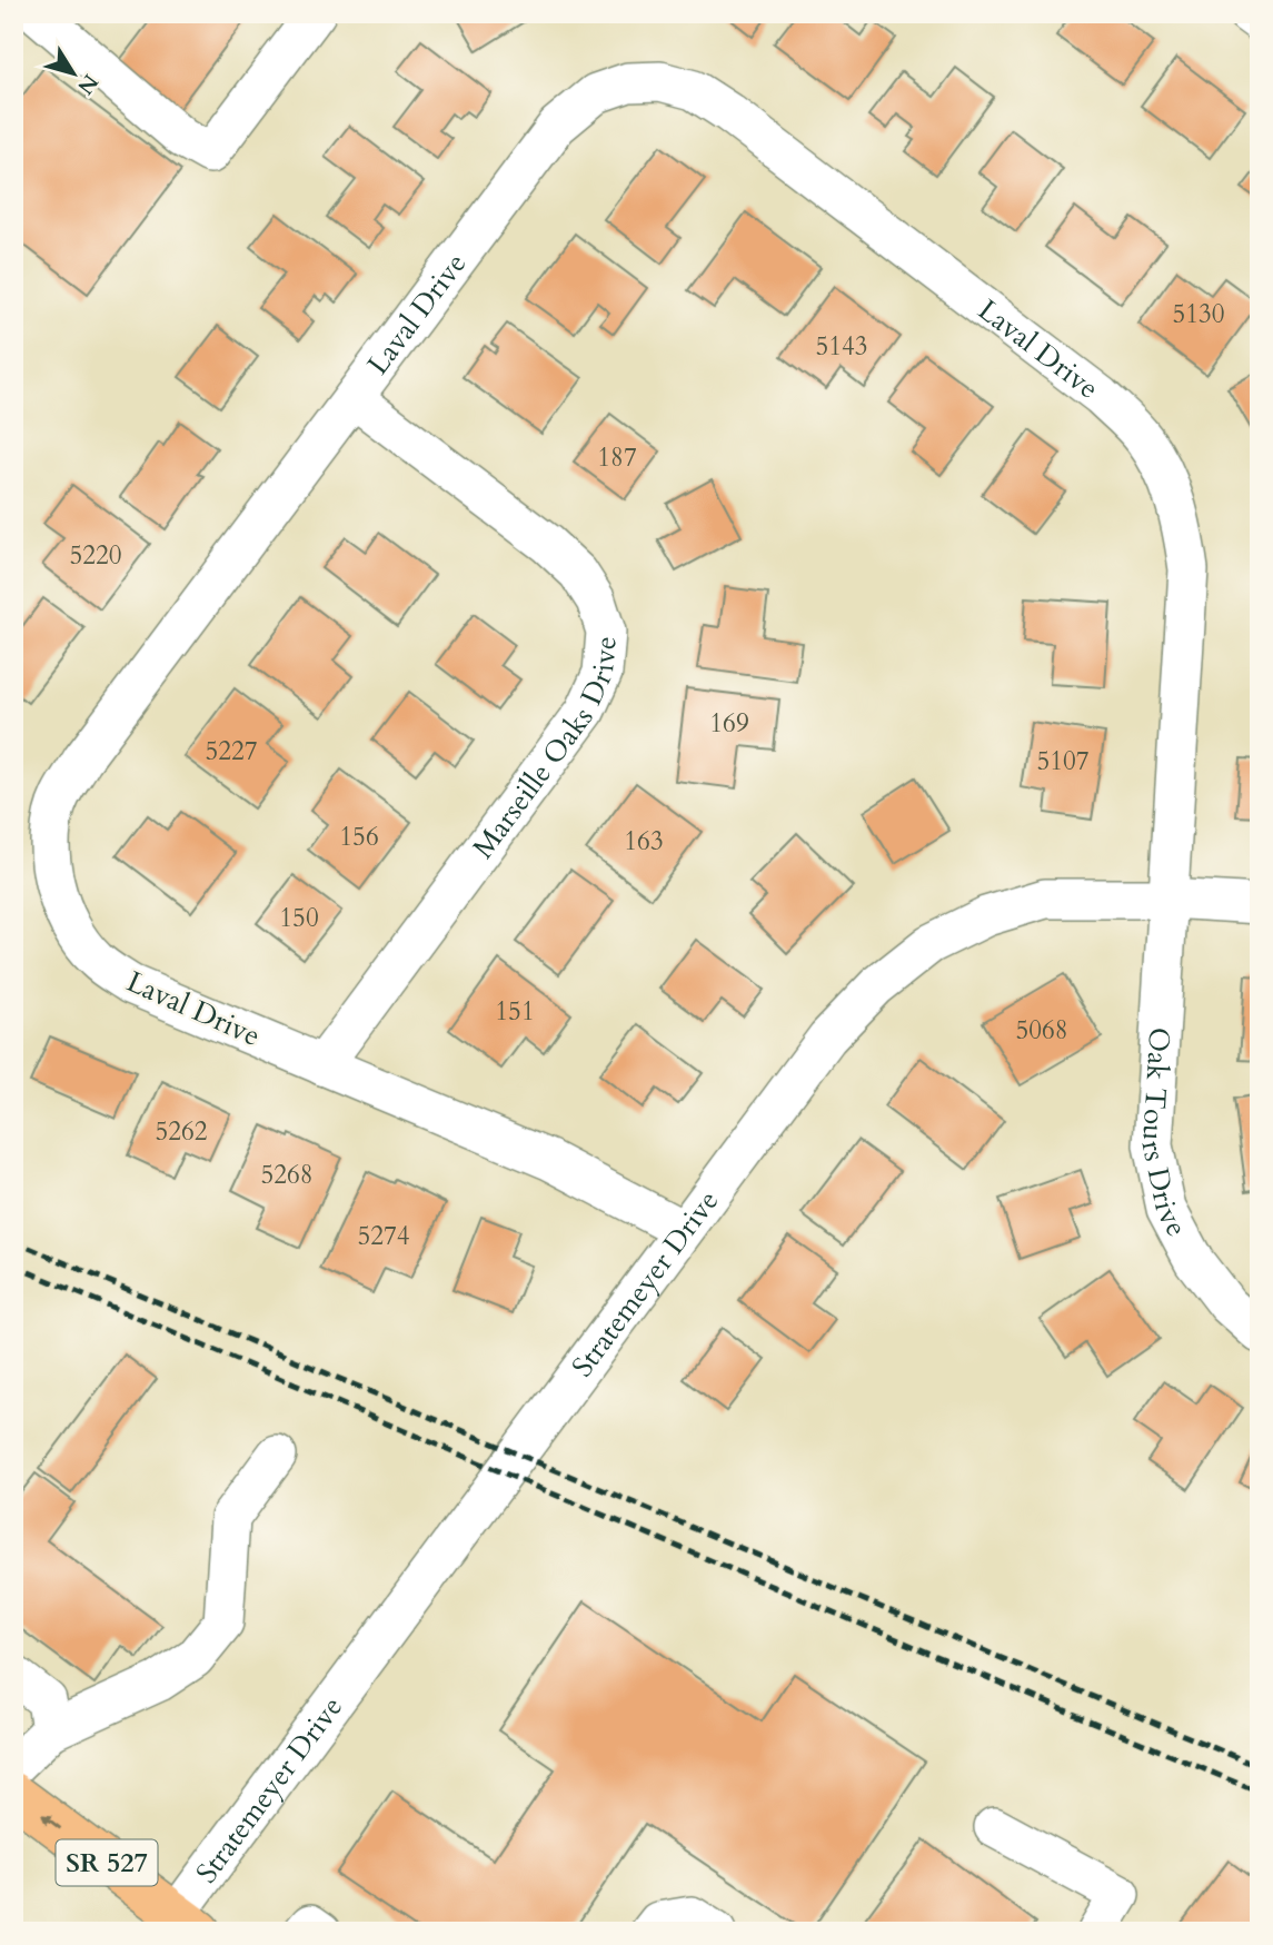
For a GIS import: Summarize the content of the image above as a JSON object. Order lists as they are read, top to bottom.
{
  "streets": {
    "main road": ["SR 527"],
    "street": [
      "Laval Drive",
      "Marseille Oaks Drive",
      "Oak Tours Drive",
      "Stratemeyer Drive"
    ]
  },
  "crossings": [
    ["Laval Drive", "Marseille Oaks Drive"],
    ["Laval Drive", "Oak Tours Drive"],
    ["Laval Drive", "Stratemeyer Drive"],
    ["Oak Tours Drive", "Stratemeyer Drive"],
    ["Stratemeyer Drive", "SR 527"]
  ],
  "house_numbers": [
    "5130",
    "5143",
    "187",
    "5220",
    "169",
    "5227",
    "5107",
    "156",
    "163",
    "150",
    "151",
    "5068",
    "5262",
    "5268",
    "5274"
  ],
  "north": "bottom right"
}
